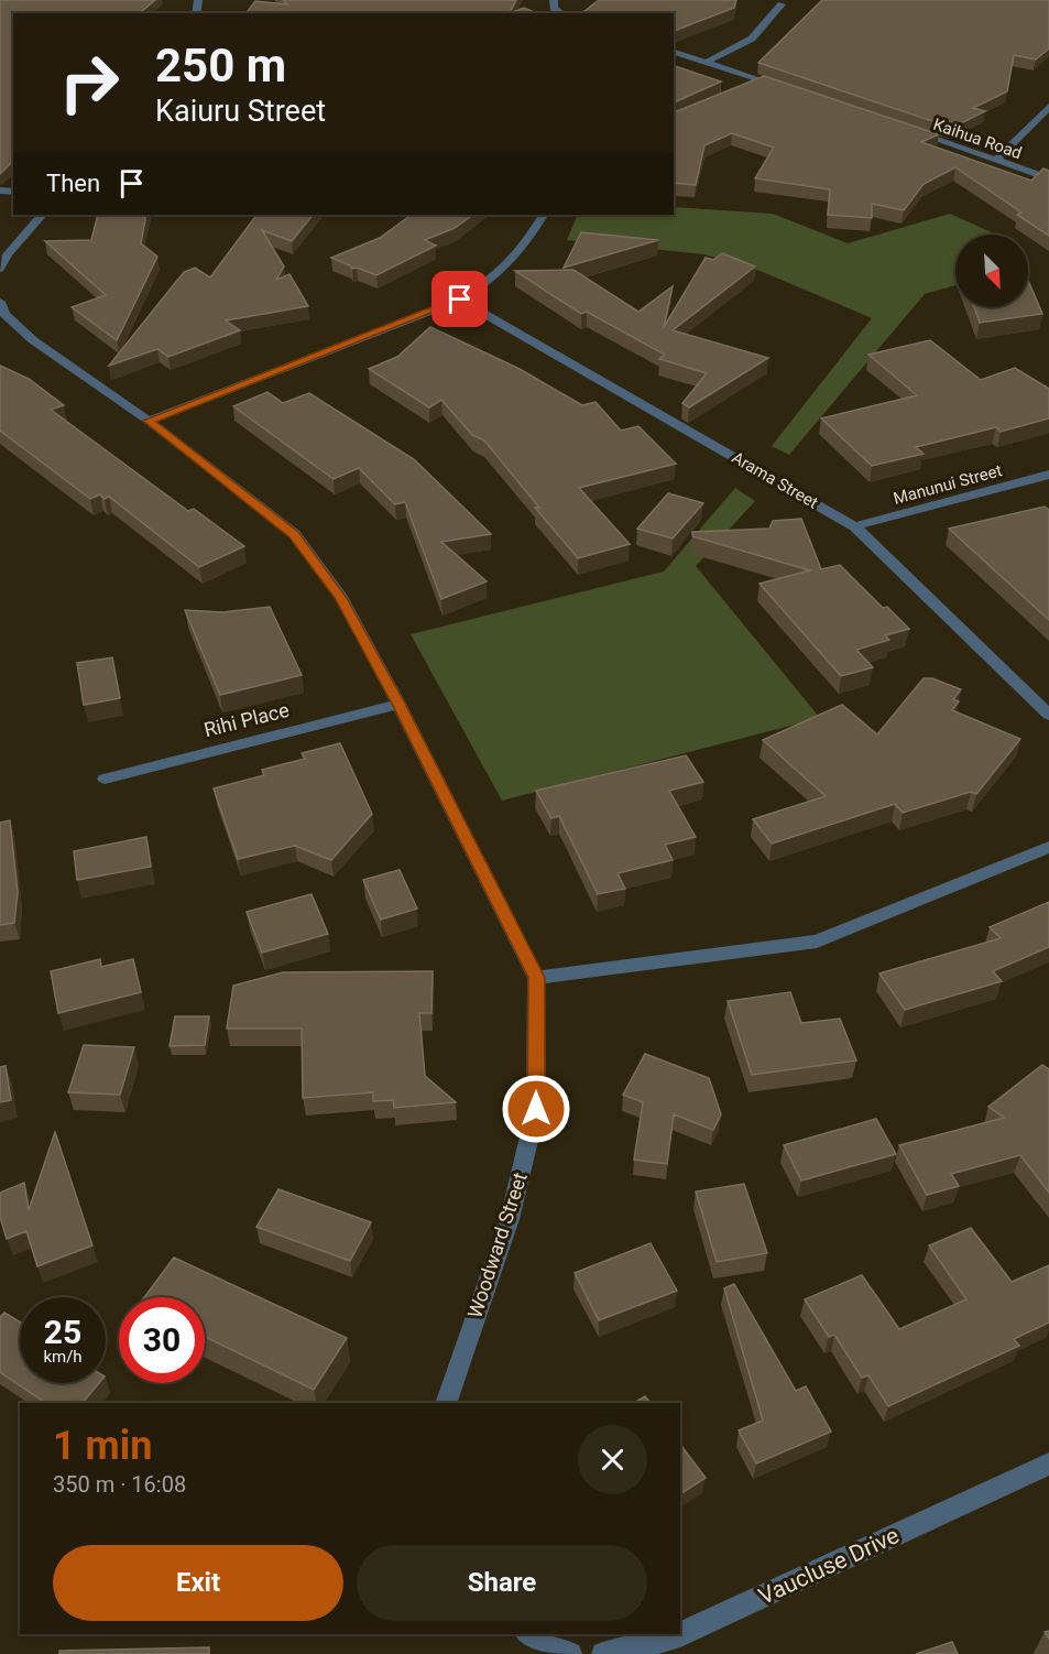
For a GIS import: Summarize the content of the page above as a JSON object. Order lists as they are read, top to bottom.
{
  "streets": {
    "street": [
      "Kaihua Road",
      "Arama Street",
      "Manunui Street",
      "Rihi Place",
      "Woodward Street",
      "Vaucluse Drive"
    ]
  },
  "crossings": [
    ["Arama Street", "Manunui Street"],
    ["Rihi Place", "Woodward Street"]
  ],
  "north": "bottom right",
  "page": {
    "turn": ["250 m", "Kaiuru Street"],
    "then": "Then",
    "speed": "25 km/h",
    "limit": "30",
    "heading": ["1 min", "350 m · 16:08"],
    "buttons": ["Exit", "Share"]
  }
}
